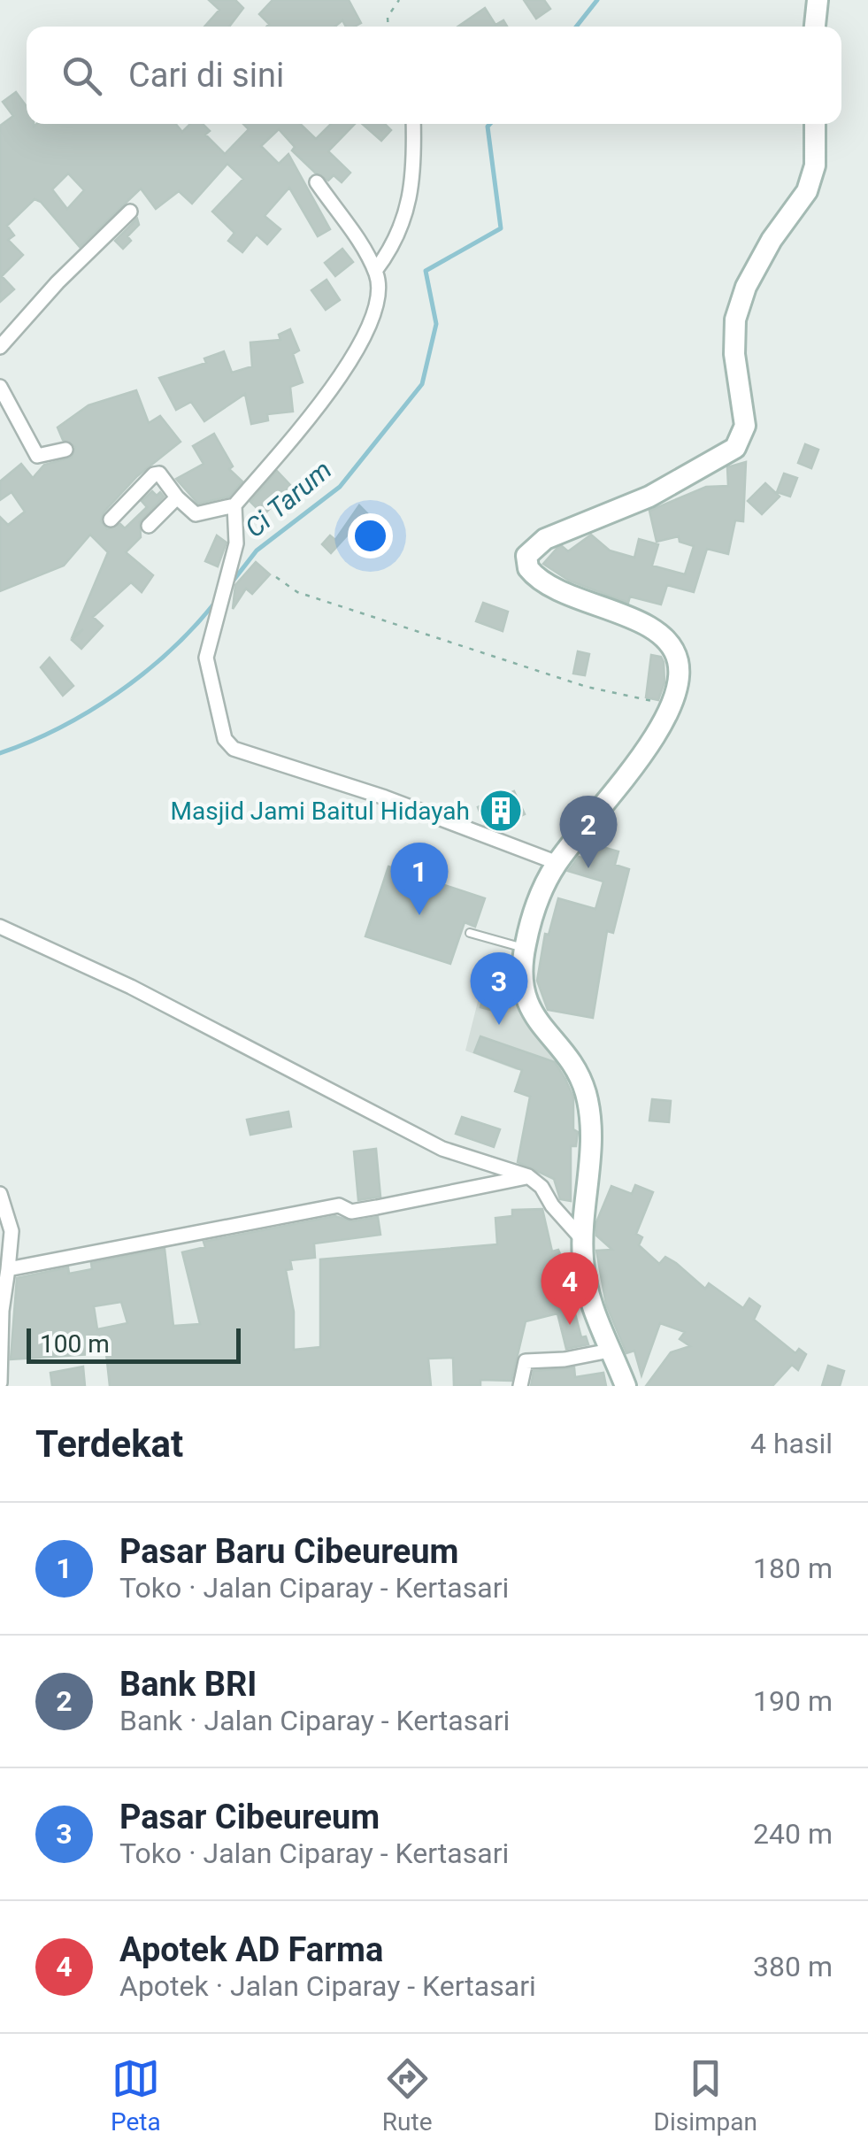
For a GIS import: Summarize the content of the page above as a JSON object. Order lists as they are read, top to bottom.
{
  "water": ["Ci Tarum"],
  "places": {
    "building": ["Masjid Jami Baitul Hidayah"]
  },
  "scale_bar": "100 m",
  "page": {
    "search": "Cari di sini",
    "pins": [
      "2",
      "1",
      "3",
      "4"
    ],
    "scale": "100 m",
    "heading": ["Terdekat", "4 hasil"],
    "list": [
      {
        "mark": "1",
        "name": "Pasar Baru Cibeureum",
        "note": "Toko · Jalan Ciparay - Kertasari",
        "value": "180 m"
      },
      {
        "mark": "2",
        "name": "Bank BRI",
        "note": "Bank · Jalan Ciparay - Kertasari",
        "value": "190 m"
      },
      {
        "mark": "3",
        "name": "Pasar Cibeureum",
        "note": "Toko · Jalan Ciparay - Kertasari",
        "value": "240 m"
      },
      {
        "mark": "4",
        "name": "Apotek AD Farma",
        "note": "Apotek · Jalan Ciparay - Kertasari",
        "value": "380 m"
      }
    ],
    "nav": ["Peta", "Rute", "Disimpan"]
  }
}
